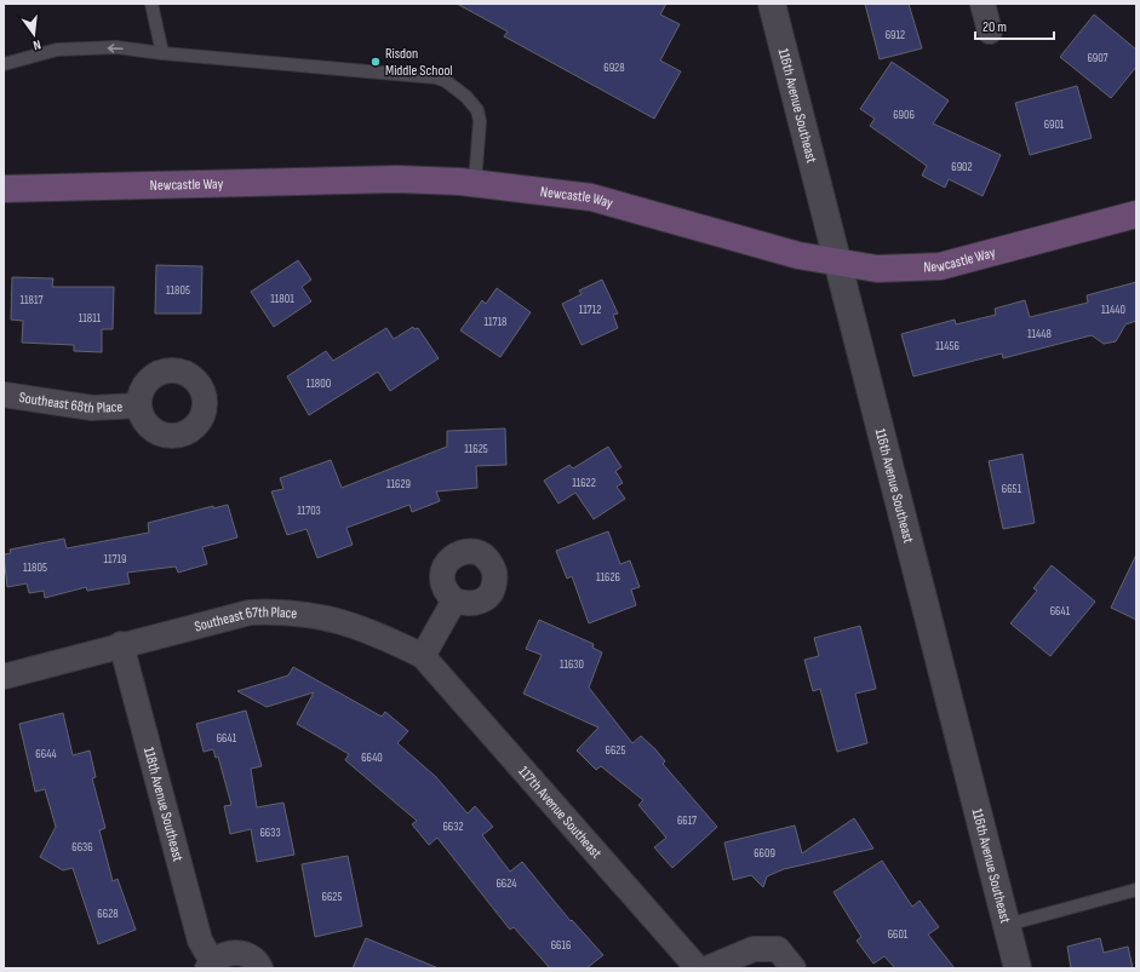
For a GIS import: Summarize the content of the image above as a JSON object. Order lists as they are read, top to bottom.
{
  "streets": {
    "main road": ["Newcastle Way"],
    "street": [
      "116th Avenue Southeast",
      "Southeast 68th Place",
      "Southeast 67th Place",
      "118th Avenue Southeast",
      "117th Avenue Southeast"
    ]
  },
  "crossings": [
    ["116th Avenue Southeast", "Newcastle Way"],
    ["Southeast 67th Place", "118th Avenue Southeast"],
    ["Southeast 67th Place", "117th Avenue Southeast"]
  ],
  "places": ["Risdon Middle School"],
  "house_numbers": [
    "6912",
    "6907",
    "6928",
    "6906",
    "6901",
    "6902",
    "11805",
    "11801",
    "11817",
    "11712",
    "11440",
    "11811",
    "11718",
    "11448",
    "11456",
    "11800",
    "11625",
    "11622",
    "11629",
    "6651",
    "11703",
    "11719",
    "11805",
    "11626",
    "6641",
    "11630",
    "6641",
    "6625",
    "6644",
    "6640",
    "6617",
    "6632",
    "6633",
    "6636",
    "6609",
    "6624",
    "6625",
    "6628",
    "6601",
    "6616"
  ],
  "scale_bar": "20 m",
  "north": "bottom"
}
